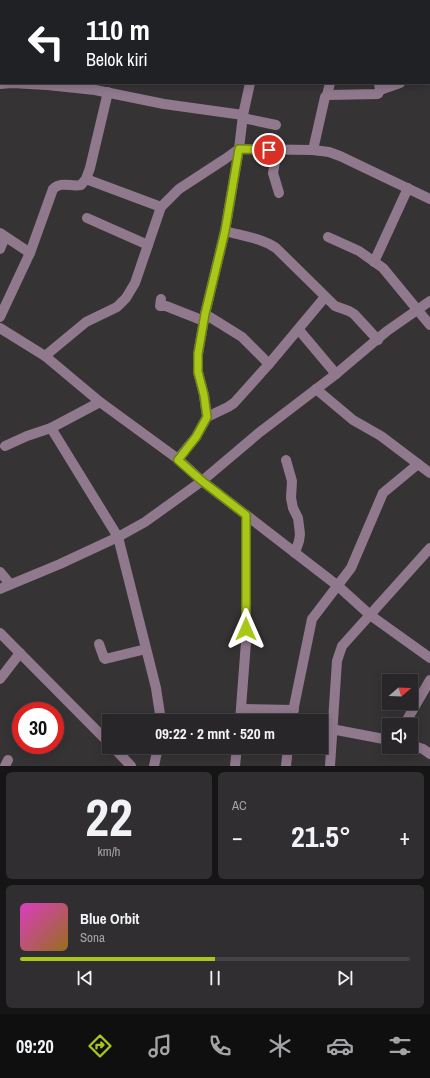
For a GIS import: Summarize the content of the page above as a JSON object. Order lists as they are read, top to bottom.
{
  "north": "right",
  "page": {
    "turn": ["110 m", "Belok kiri"],
    "limit": "30",
    "trip": "09:22 · 2 mnt · 520 m",
    "tile": [
      ["22", "km/h"],
      "AC"
    ],
    "heat": ["−", "21.5°", "+"],
    "song": ["Blue Orbit", "Sona"],
    "tabs": "09:20"
  }
}
